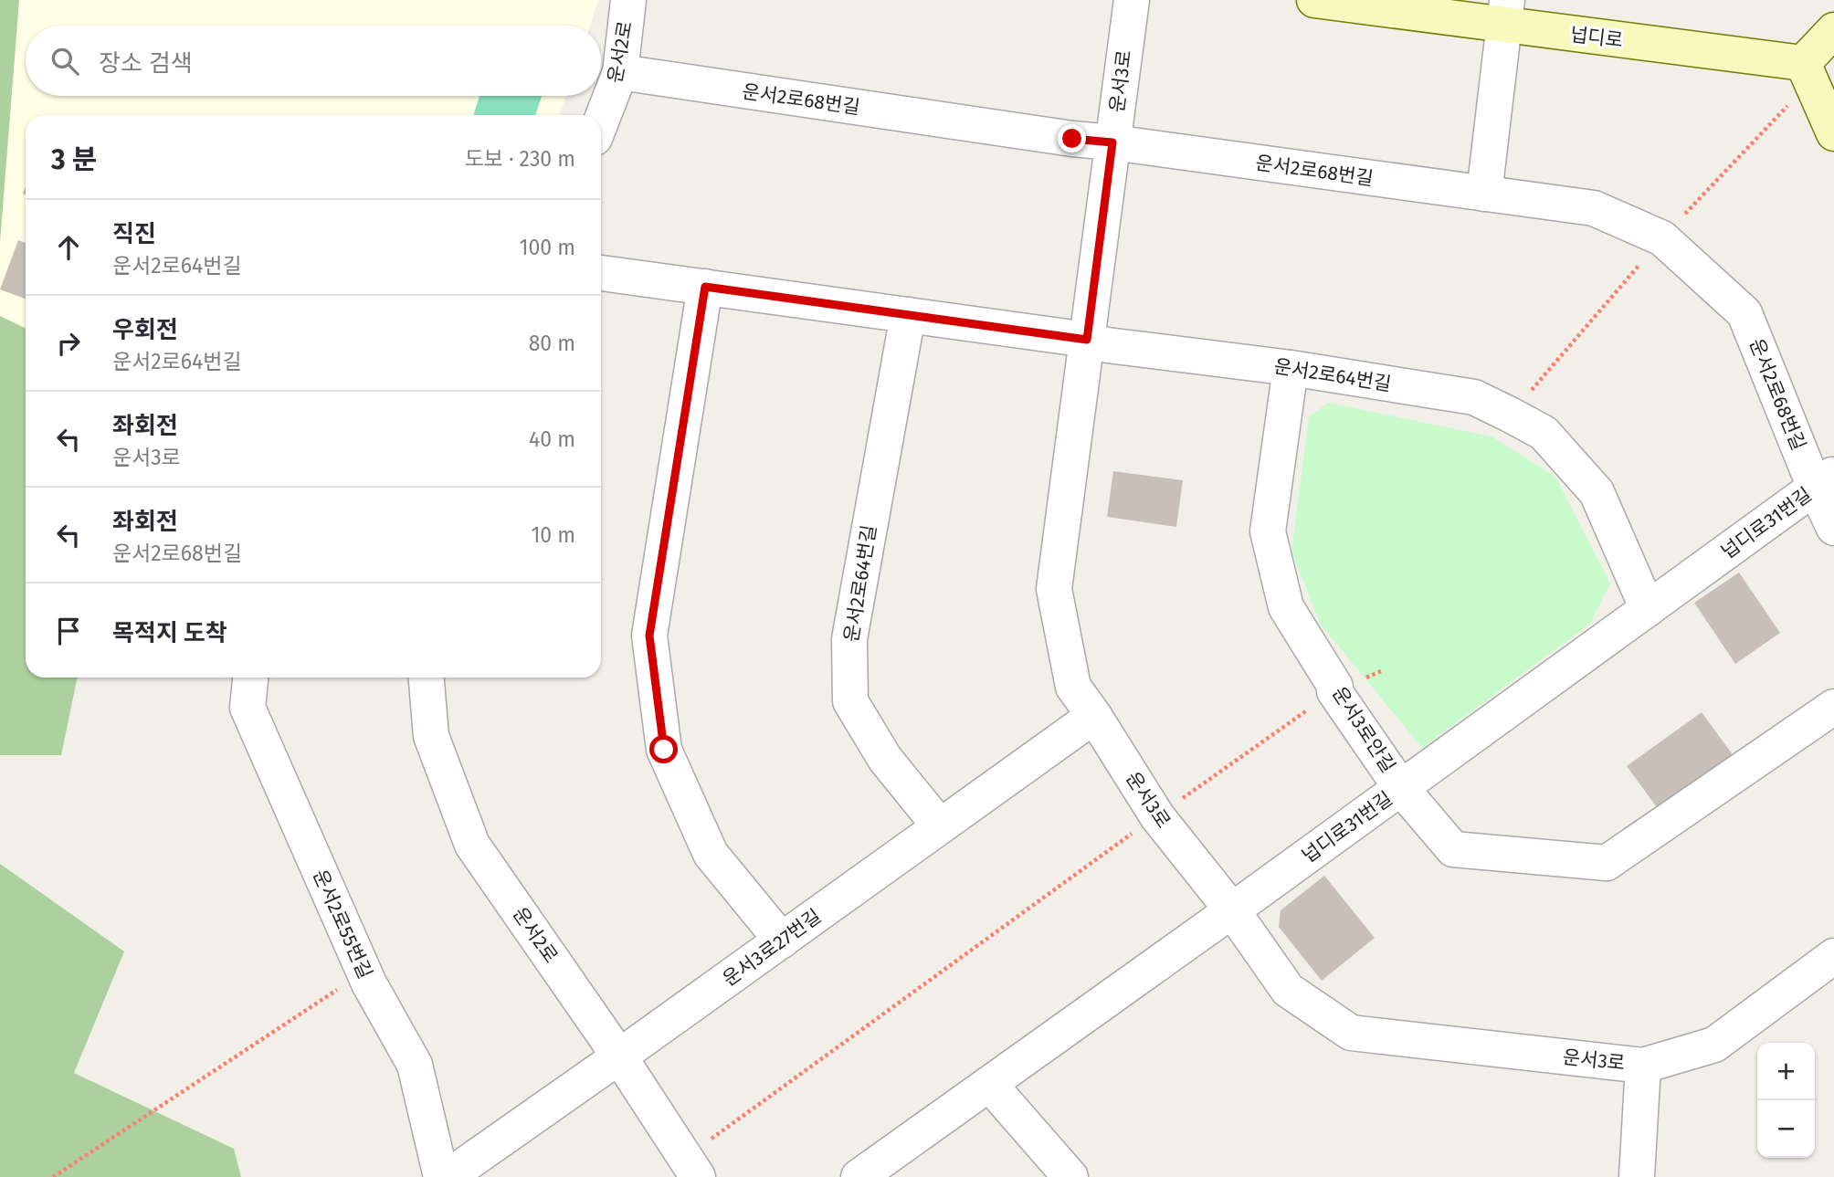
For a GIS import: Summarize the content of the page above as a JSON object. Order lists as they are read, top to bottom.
{
  "streets": {
    "street": [
      "넙디로",
      "운서2로",
      "운서3로",
      "운서2로68번길",
      "운서2로64번길",
      "넙디로31번길",
      "운서3로안길",
      "운서2로55번길",
      "운서3로27번길"
    ]
  },
  "crossings": [
    ["운서2로", "운서2로68번길"],
    ["운서2로", "운서3로27번길"],
    ["운서3로", "운서2로68번길"],
    ["운서3로", "운서2로64번길"],
    ["운서3로", "넙디로31번길"],
    ["운서3로", "운서3로27번길"],
    ["운서2로68번길", "넙디로31번길"],
    ["운서2로64번길", "넙디로31번길"],
    ["운서2로64번길", "운서3로안길"],
    ["운서2로64번길", "운서3로27번길"],
    ["넙디로31번길", "운서3로안길"]
  ],
  "page": {
    "search": "장소 검색",
    "heading": ["3 분", "도보 · 230 m"],
    "list": [
      ["직진", "운서2로64번길", "100 m"],
      ["우회전", "운서2로64번길", "80 m"],
      ["좌회전", "운서3로", "40 m"],
      ["좌회전", "운서2로68번길", "10 m"],
      "목적지 도착"
    ],
    "map_buttons": ["+", "−"]
  }
}
